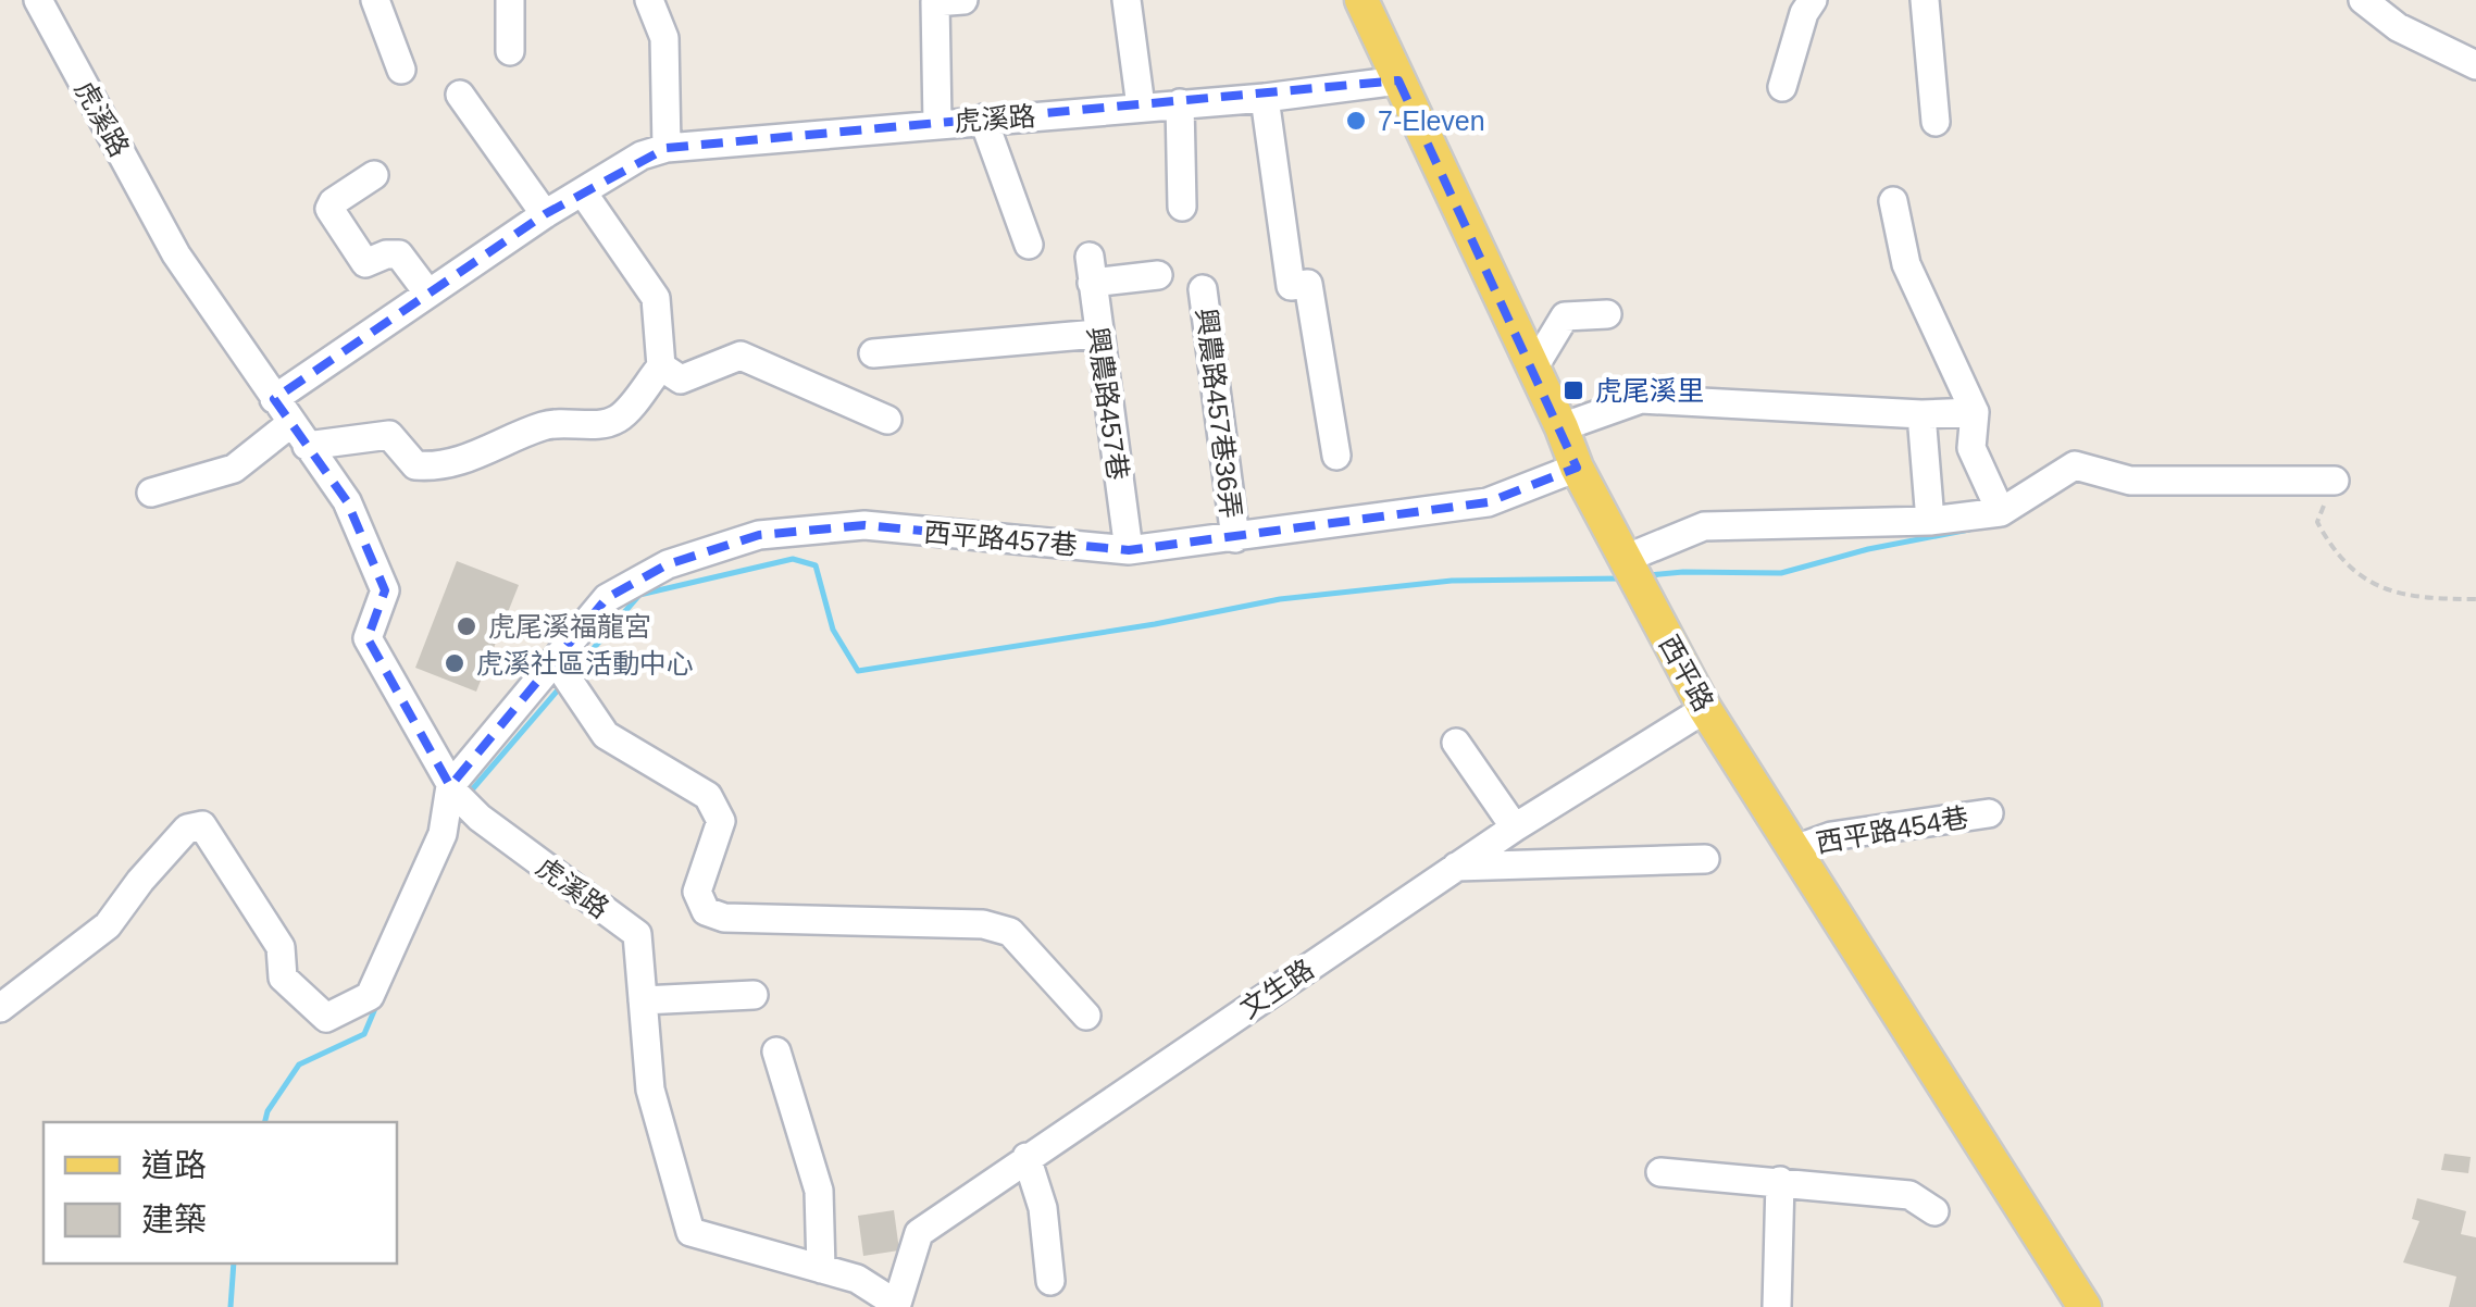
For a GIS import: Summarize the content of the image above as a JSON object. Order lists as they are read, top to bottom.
{
  "streets": {
    "main road": ["西平路"],
    "street": [
      "虎溪路",
      "興農路457巷",
      "興農路457巷36弄",
      "西平路457巷",
      "西平路454巷",
      "文生路"
    ]
  },
  "crossings": [
    ["虎溪路", "西平路457巷"],
    ["虎溪路", "西平路"],
    ["虎溪路", "文生路"],
    ["興農路457巷", "西平路457巷"],
    ["興農路457巷36弄", "西平路457巷"],
    ["西平路457巷", "西平路"],
    ["西平路", "西平路454巷"],
    ["西平路", "文生路"]
  ],
  "places": {
    "other": ["7-Eleven", "虎尾溪福龍宮", "虎溪社區活動中心"],
    "transit": ["虎尾溪里"]
  },
  "legend": ["道路", "建築"]
}
